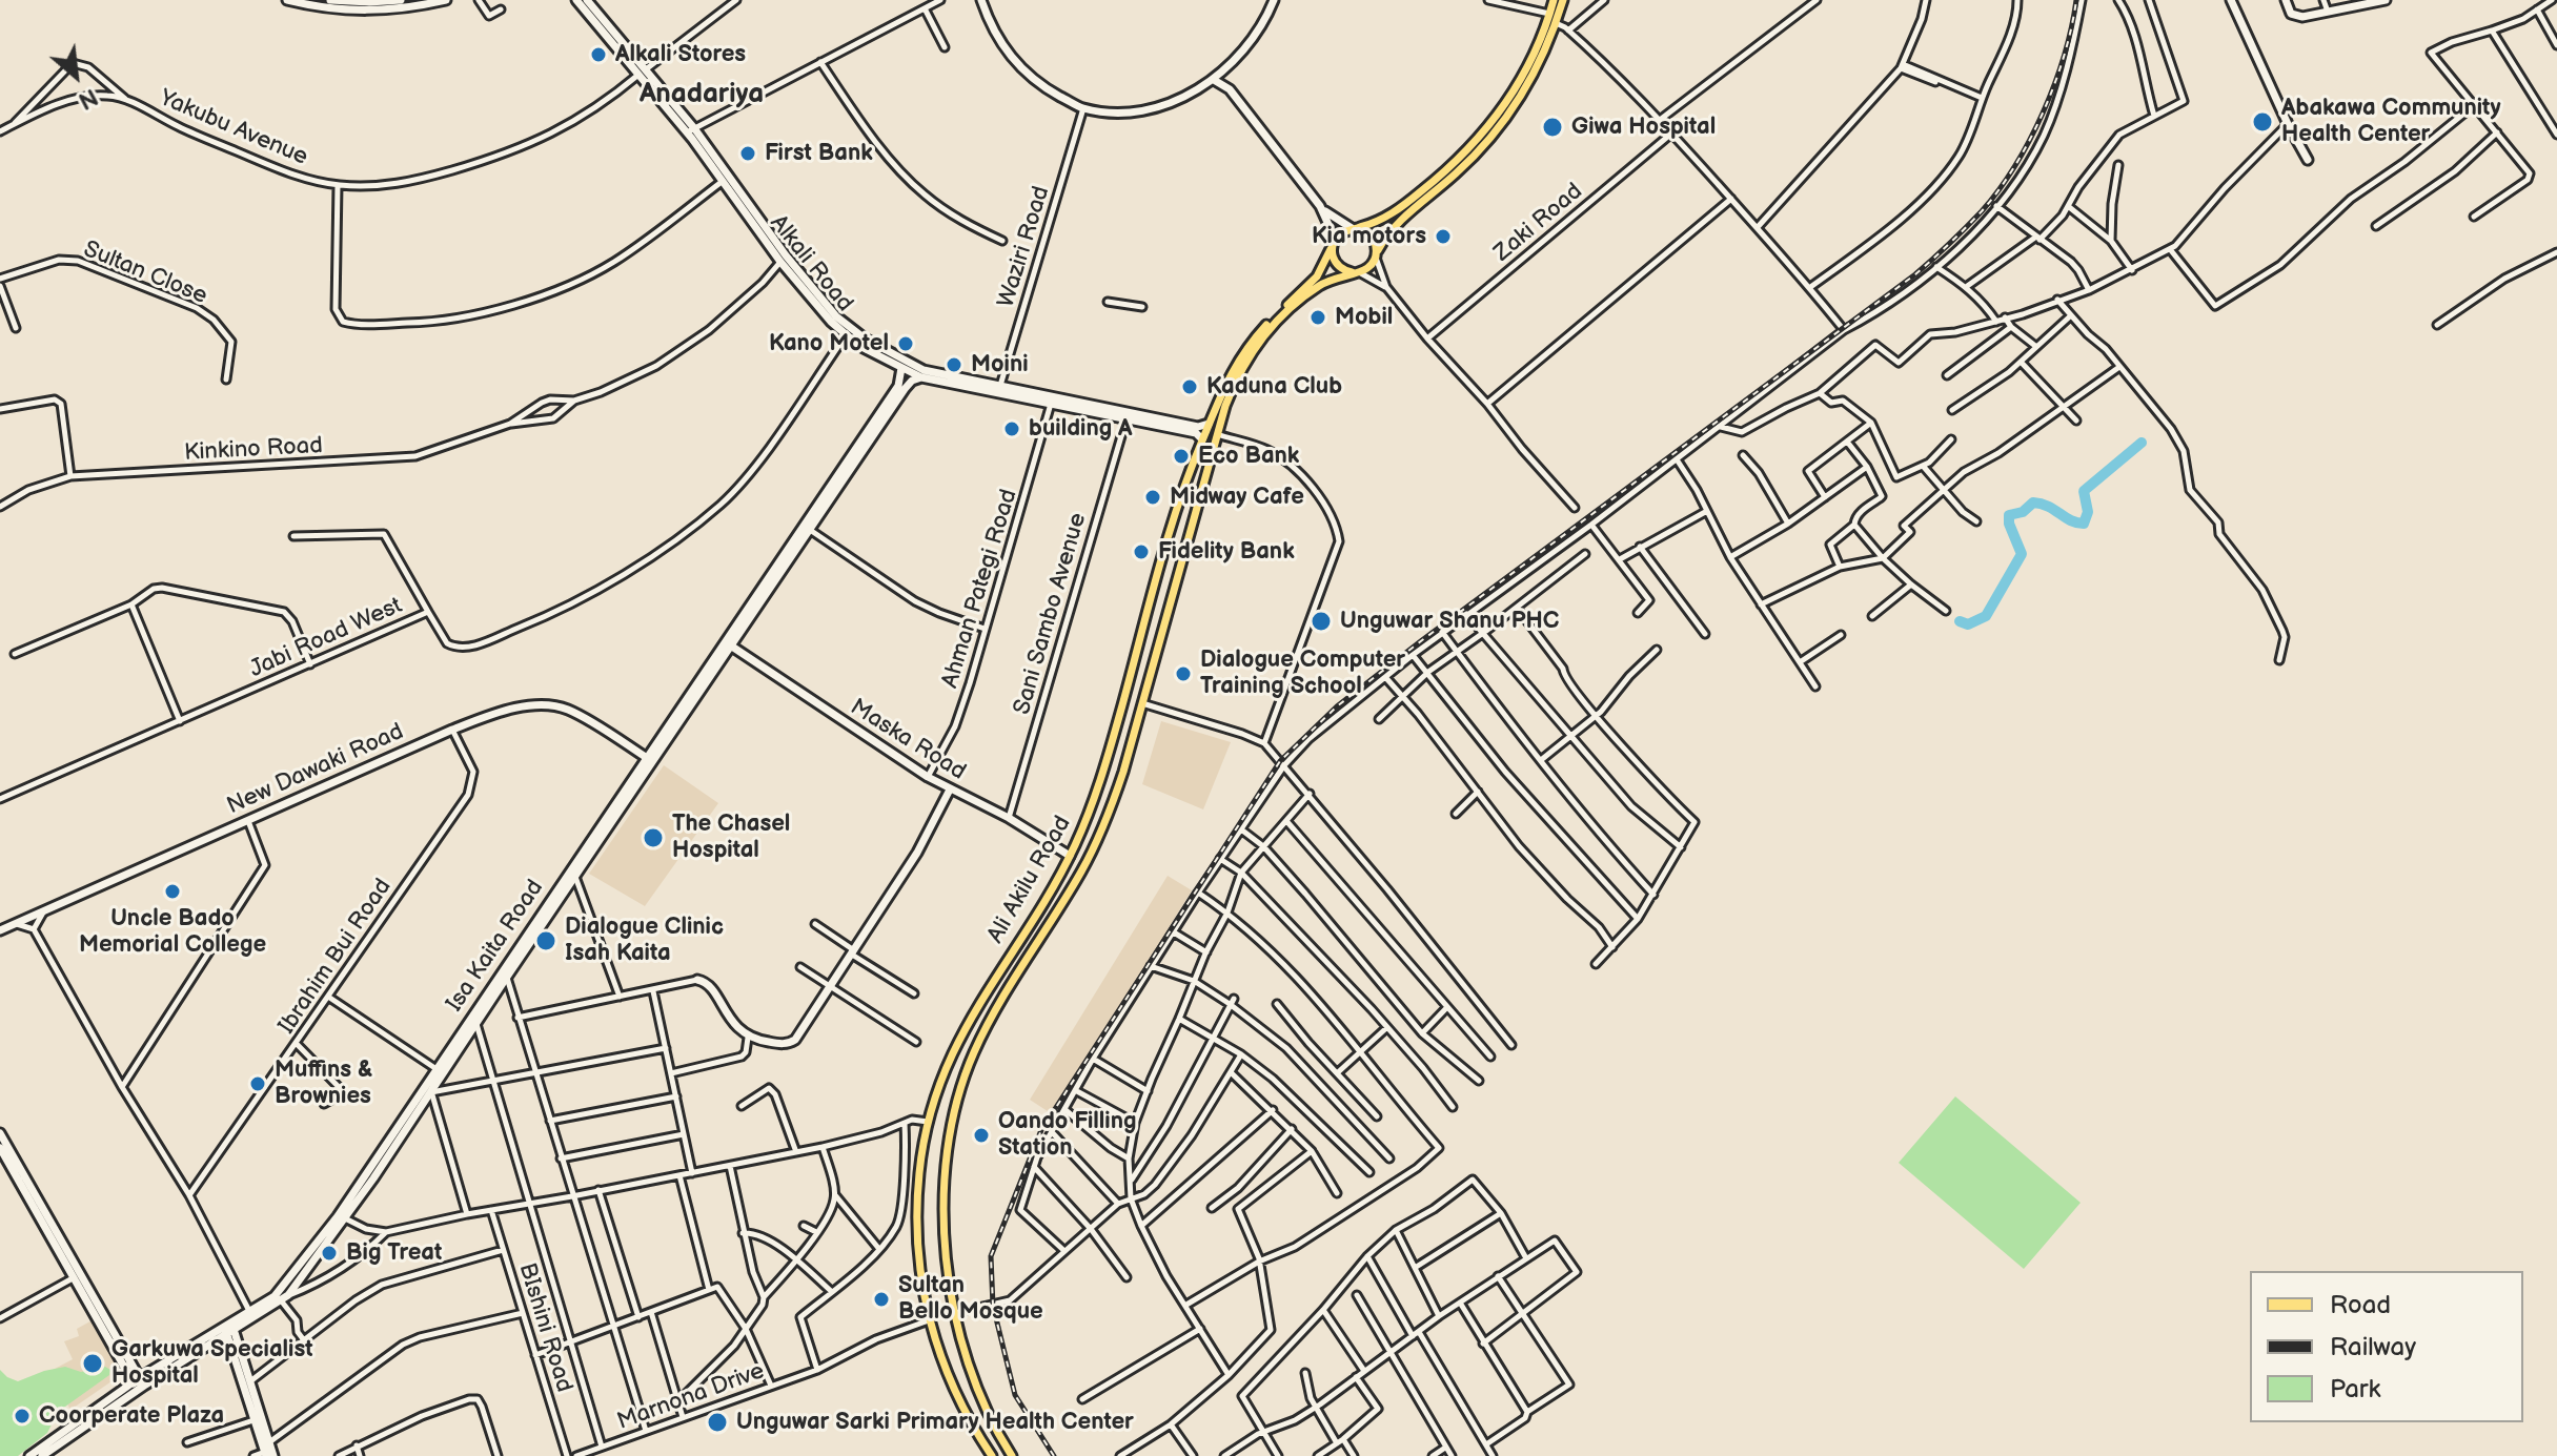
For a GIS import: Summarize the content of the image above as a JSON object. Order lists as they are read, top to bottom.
{
  "streets": {
    "main road": [
      "Alkali Road",
      "Maska Road",
      "New Dawaki Road",
      "Ali Akilu Road",
      "Isa Kaita Road"
    ],
    "street": [
      "Yakubu Avenue",
      "Zaki Road",
      "Waziri Road",
      "Sultan Close",
      "Kinkino Road",
      "Ahman Pategi Road",
      "Sani Sambo Avenue",
      "Jabi Road West",
      "Ibrahim Bui Road",
      "BIshini Road",
      "Marnona Drive"
    ]
  },
  "crossings": [
    ["Yakubu Avenue", "Alkali Road"],
    ["Waziri Road", "Alkali Road"],
    ["Alkali Road", "Kinkino Road"],
    ["Alkali Road", "Ahman Pategi Road"],
    ["Alkali Road", "Sani Sambo Avenue"],
    ["Alkali Road", "Jabi Road West"],
    ["Alkali Road", "Ali Akilu Road"],
    ["Alkali Road", "Isa Kaita Road"],
    ["Ahman Pategi Road", "Maska Road"],
    ["Sani Sambo Avenue", "Maska Road"],
    ["Maska Road", "Ali Akilu Road"],
    ["Maska Road", "Isa Kaita Road"],
    ["New Dawaki Road", "Isa Kaita Road"],
    ["New Dawaki Road", "Ibrahim Bui Road"],
    ["Ali Akilu Road", "Marnona Drive"]
  ],
  "districts": ["Anadariya"],
  "places": [
    "Alkali Stores",
    "Abakawa Community Health Center",
    "Giwa Hospital",
    "First Bank",
    "Kia motors",
    "Mobil",
    "Kano Motel",
    "Moini",
    "Kaduna Club",
    "building A",
    "Eco Bank",
    "Midway Cafe",
    "Fidelity Bank",
    "Unguwar Shanu PHC",
    "Dialogue Computer Training School",
    "The Chasel Hospital",
    "Uncle Bado Memorial College",
    "Dialogue Clinic Isah Kaita",
    "Muffins & Brownies",
    "Oando Filling Station",
    "Big Treat",
    "Sultan Bello Mosque",
    "Garkuwa Specialist Hospital",
    "Coorperate Plaza",
    "Unguwar Sarki Primary Health Center"
  ],
  "legend": ["Road", "Railway", "Park"],
  "north": "bottom right"
}
